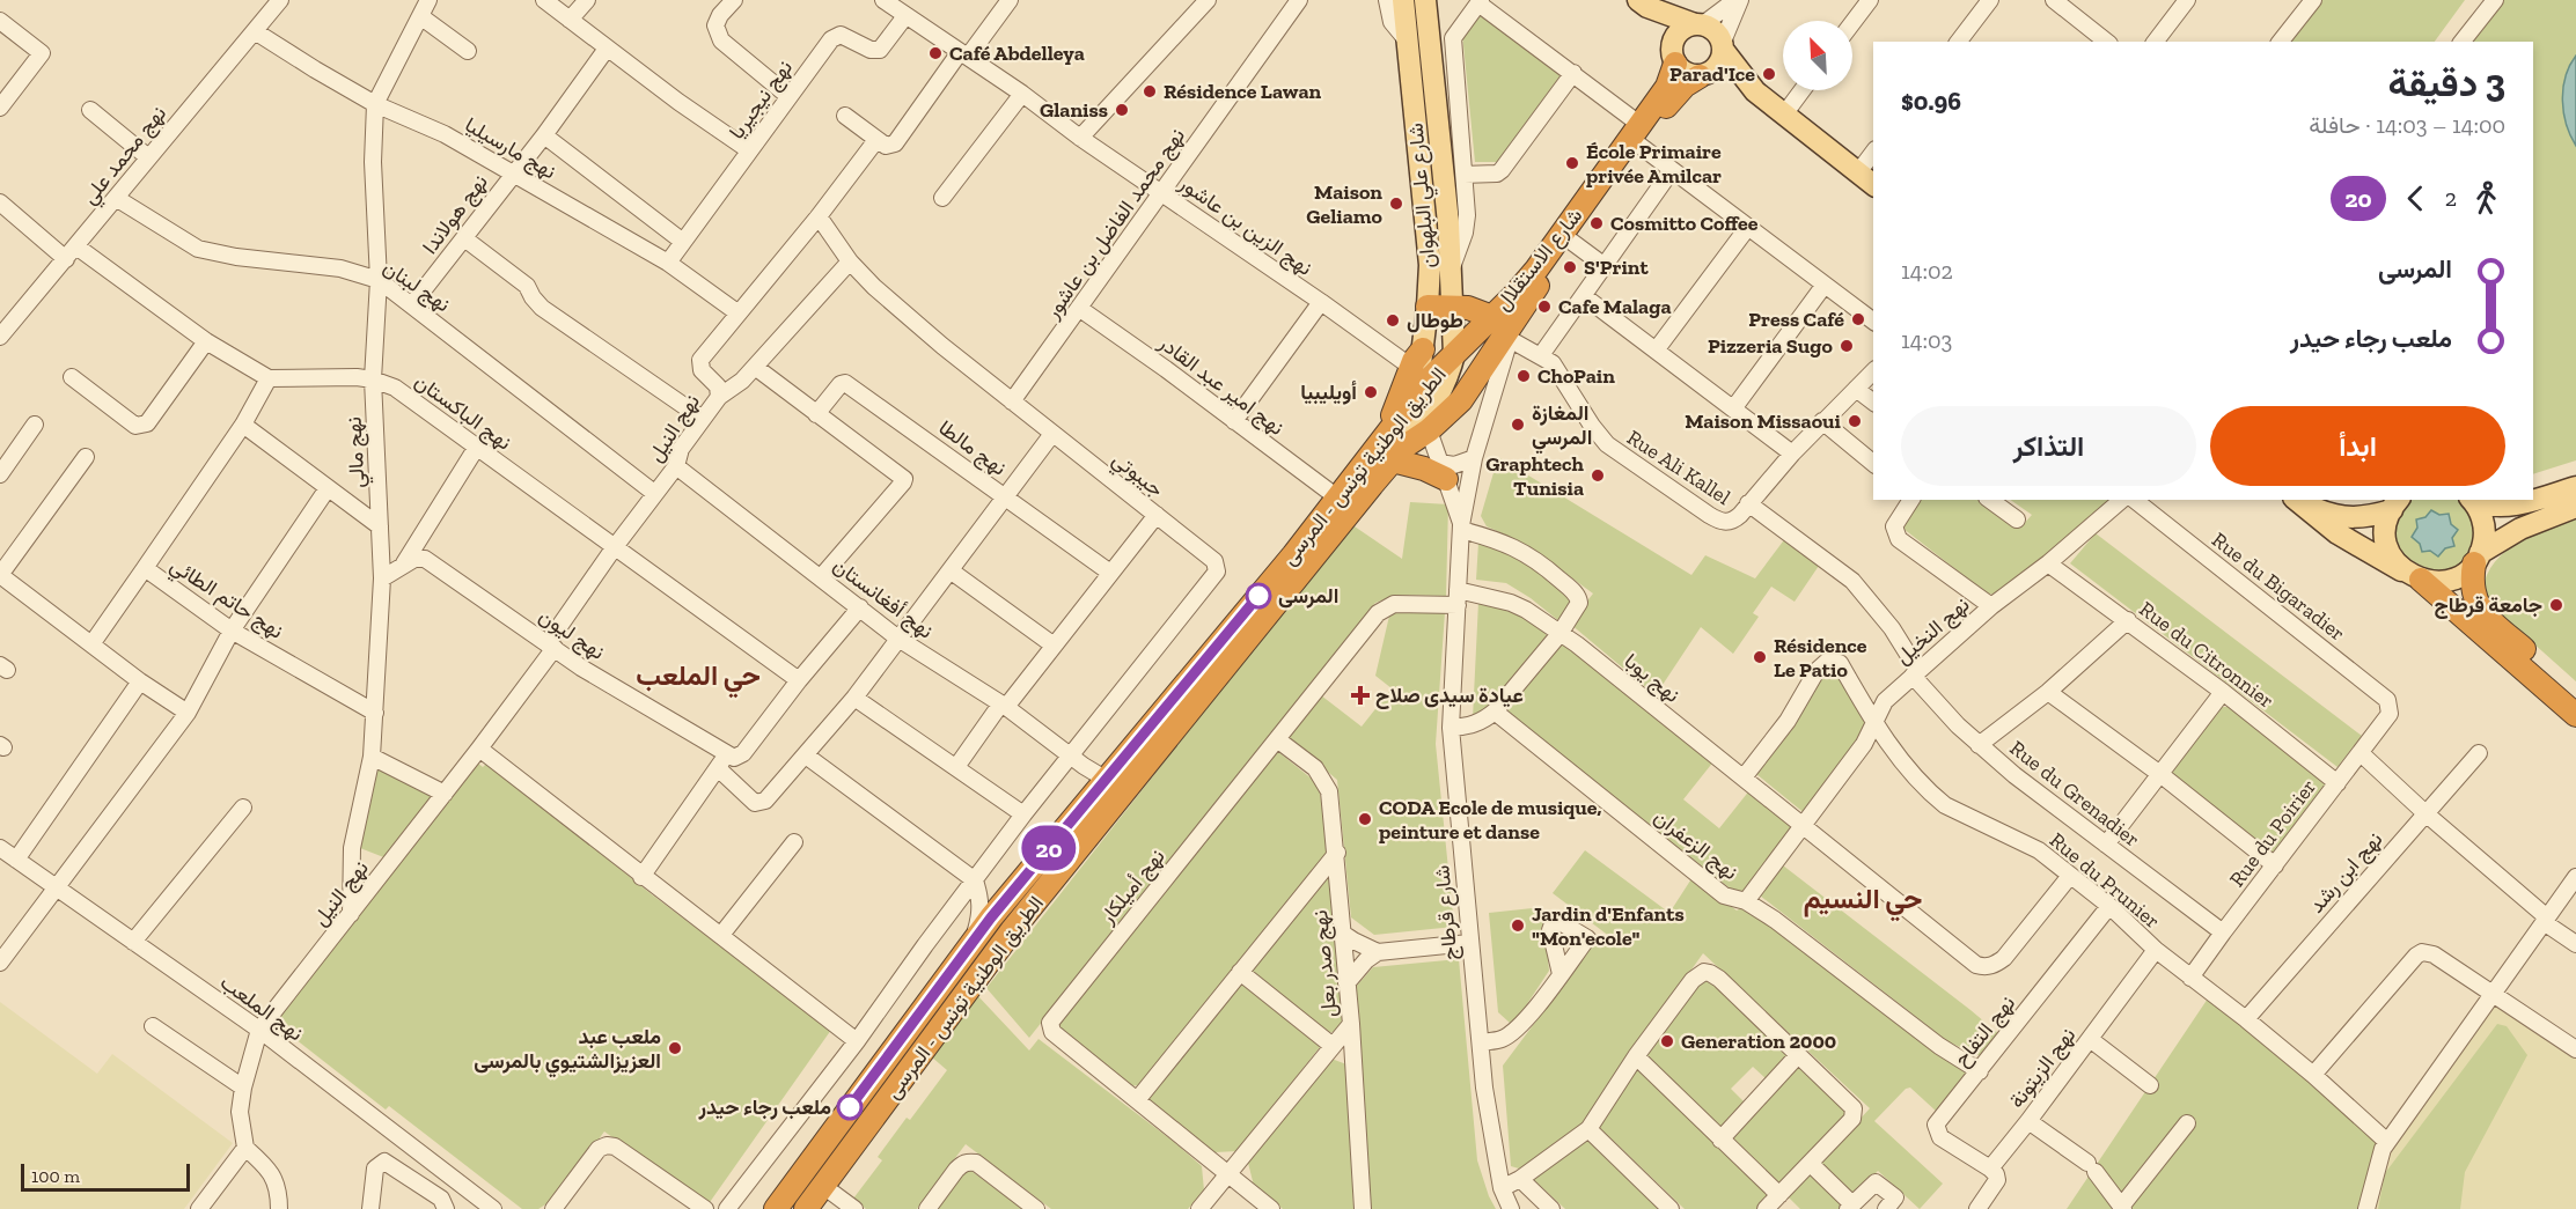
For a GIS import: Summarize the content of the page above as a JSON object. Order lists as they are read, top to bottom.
{
  "streets": {
    "highway": ["شارع الاستقلال", "الطريق الوطنية تونس - المرسى"],
    "main road": ["شارع علي البلهوان"],
    "street": [
      "نهج نيجيريا",
      "نهج مارسيليا",
      "نهج محمد علي",
      "نهج هولاندا",
      "نهج محمد الفاضل بن عاشور",
      "نهج الزين بن عاشور",
      "نهج لبنان",
      "نهج امير عبد القادر",
      "نهج الباكستان",
      "نهج النيل",
      "نهج مالطا",
      "نهج مالي",
      "Rue Ali Kallel",
      "جيبوتي",
      "Rue du Bigaradier",
      "نهج حاتم الطائي",
      "نهج أفغانستان",
      "نهج النخيل",
      "نهج ليون",
      "Rue du Citronnier",
      "نهج يوبا",
      "Rue du Grenadier",
      "Rue du Poirier",
      "نهج الزعفران",
      "نهج ابن رشد",
      "Rue du Prunier",
      "نهج أميلكار",
      "شارع قرطاج",
      "نهج صدر بعل",
      "نهج الملعب",
      "نهج التفاح",
      "نهج الزيتونة"
    ]
  },
  "crossings": [
    ["نهج نيجيريا", "نهج مارسيليا"],
    ["نهج نيجيريا", "نهج الزين بن عاشور"],
    ["نهج مارسيليا", "نهج محمد علي"],
    ["نهج مارسيليا", "نهج هولاندا"],
    ["نهج مارسيليا", "نهج النيل"],
    ["نهج مارسيليا", "نهج مالي"],
    ["نهج محمد علي", "نهج لبنان"],
    ["شارع علي البلهوان", "نهج الزين بن عاشور"],
    ["شارع علي البلهوان", "الطريق الوطنية تونس - المرسى"],
    ["نهج هولاندا", "نهج لبنان"],
    ["نهج محمد الفاضل بن عاشور", "نهج الزين بن عاشور"],
    ["نهج محمد الفاضل بن عاشور", "نهج امير عبد القادر"],
    ["نهج محمد الفاضل بن عاشور", "جيبوتي"],
    ["شارع الاستقلال", "الطريق الوطنية تونس - المرسى"],
    ["نهج لبنان", "نهج النيل"],
    ["نهج لبنان", "نهج مالي"],
    ["نهج امير عبد القادر", "الطريق الوطنية تونس - المرسى"],
    ["نهج الباكستان", "نهج النيل"],
    ["نهج الباكستان", "نهج مالي"],
    ["نهج الباكستان", "نهج حاتم الطائي"],
    ["نهج النيل", "نهج مالي"],
    ["نهج النيل", "جيبوتي"],
    ["نهج النيل", "نهج أفغانستان"],
    ["نهج النيل", "نهج ليون"],
    ["نهج النيل", "نهج الملعب"],
    ["نهج مالي", "نهج حاتم الطائي"],
    ["الطريق الوطنية تونس - المرسى", "Rue Ali Kallel"],
    ["الطريق الوطنية تونس - المرسى", "نهج أفغانستان"],
    ["Rue Ali Kallel", "Rue du Grenadier"],
    ["جيبوتي", "نهج أفغانستان"],
    ["Rue du Bigaradier", "Rue du Poirier"],
    ["نهج النخيل", "Rue du Citronnier"],
    ["نهج النخيل", "نهج يوبا"],
    ["نهج النخيل", "Rue du Grenadier"],
    ["نهج النخيل", "Rue du Prunier"],
    ["Rue du Citronnier", "Rue du Poirier"],
    ["نهج يوبا", "Rue du Prunier"],
    ["نهج يوبا", "نهج أميلكار"],
    ["نهج يوبا", "شارع قرطاج"],
    ["Rue du Grenadier", "Rue du Poirier"],
    ["Rue du Poirier", "Rue du Prunier"],
    ["نهج الزعفران", "نهج التفاح"],
    ["نهج ابن رشد", "Rue du Prunier"],
    ["Rue du Prunier", "نهج التفاح"],
    ["Rue du Prunier", "نهج الزيتونة"],
    ["نهج أميلكار", "شارع قرطاج"],
    ["نهج أميلكار", "نهج صدر بعل"],
    ["نهج التفاح", "نهج الزيتونة"]
  ],
  "districts": ["حي الملعب", "حي النسيم"],
  "places": {
    "other": [
      "Café Abdelleya",
      "Parad'Ice",
      "Résidence Lawan",
      "Glaniss",
      "École Primaire privée Amilcar",
      "Maison Geliamo",
      "Cosmitto Coffee",
      "S'Print",
      "Cafe Malaga",
      "Press Café",
      "طوطال",
      "Pizzeria Sugo",
      "ChoPain",
      "أويليبيا",
      "Maison Missaoui",
      "المغازة المرسي",
      "Graphtech Tunisia",
      "المرسى",
      "جامعة قرطاج",
      "Résidence Le Patio",
      "CODA Ecole de musique, peinture et danse",
      "Jardin d'Enfants \"Mon'ecole\"",
      "Generation 2000",
      "ملعب عبد العزيزالشتيوي بالمرسى",
      "ملعب رجاء حيدر"
    ],
    "health": ["عيادة سيدى صلاح"]
  },
  "lines": ["bus line 20"],
  "scale_bar": "100 m",
  "north": "top left",
  "page": {
    "on_map": "20",
    "heading": ["3 دقيقة", "14:00 – 14:03 · حافلة", "$0.96"],
    "legs": ["2", "20"],
    "list": [
      {
        "name": "المرسى",
        "value": "14:02"
      },
      {
        "name": "ملعب رجاء حيدر",
        "value": "14:03"
      }
    ],
    "buttons": ["ابدأ", "التذاكر"],
    "scale": "100 m"
  }
}
